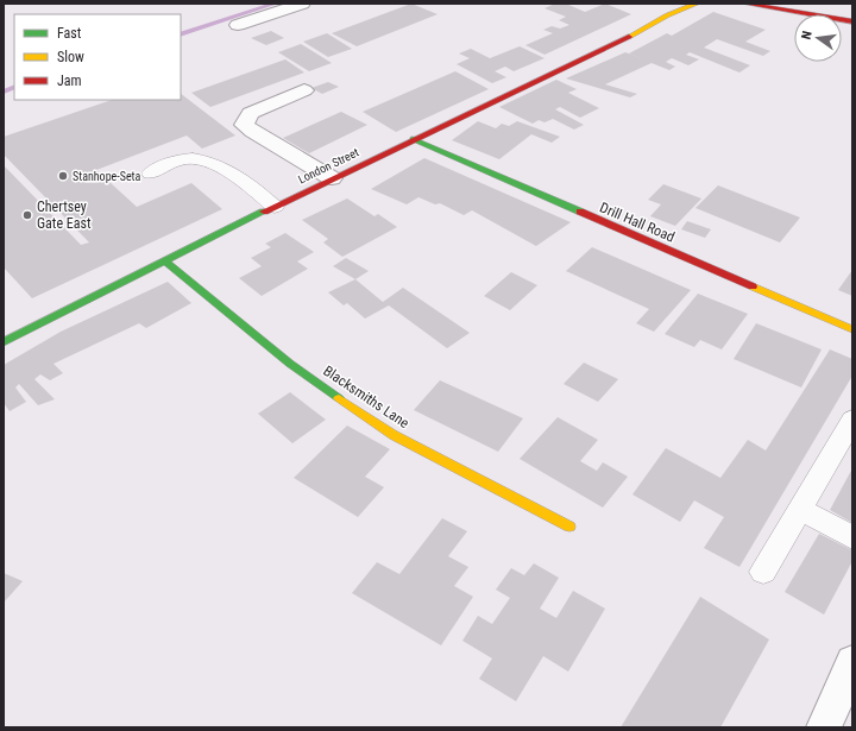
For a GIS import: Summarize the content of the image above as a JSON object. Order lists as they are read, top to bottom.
{
  "streets": {
    "street": ["London Street", "Drill Hall Road", "Blacksmiths Lane"]
  },
  "crossings": [
    ["London Street", "Drill Hall Road"],
    ["London Street", "Blacksmiths Lane"]
  ],
  "places": ["Stanhope-Seta", "Chertsey Gate East"],
  "legend": ["Fast", "Slow", "Jam"],
  "north": "left"
}
